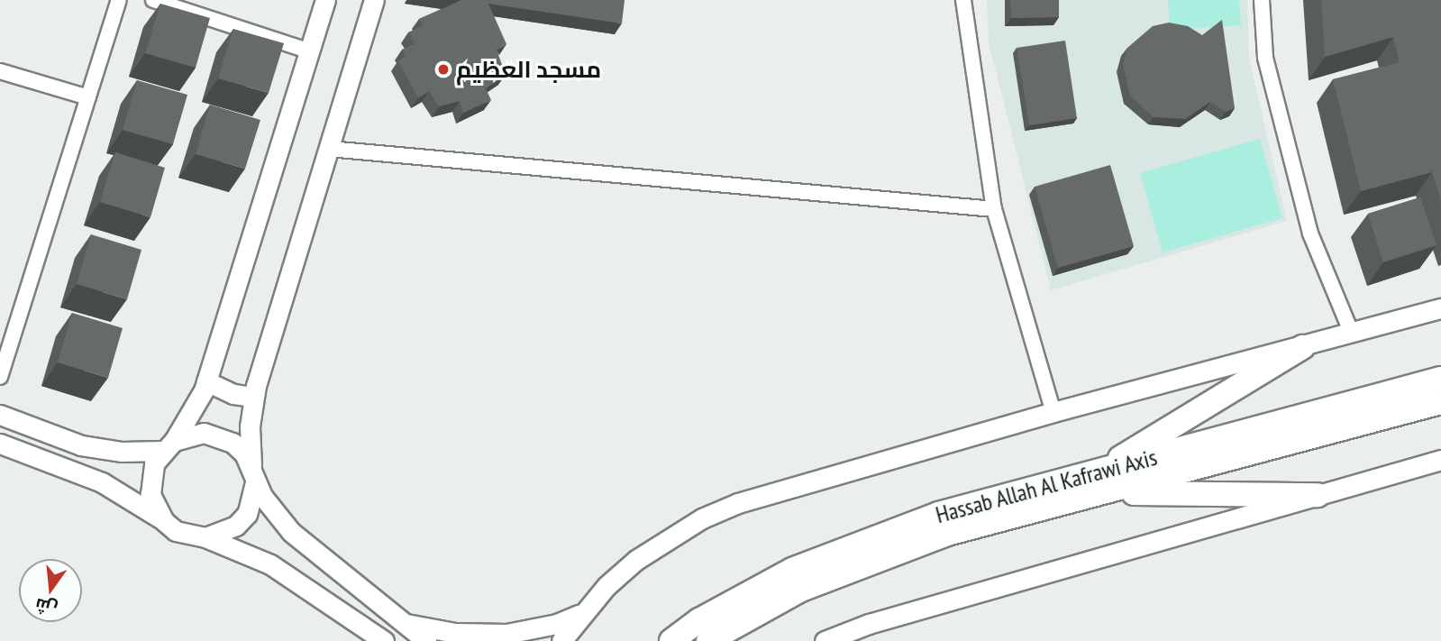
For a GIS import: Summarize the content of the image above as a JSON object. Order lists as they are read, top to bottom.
{
  "streets": {
    "main road": ["Hassab Allah Al Kafrawi Axis"]
  },
  "places": ["مسجد العظيم"],
  "north": "bottom"
}
